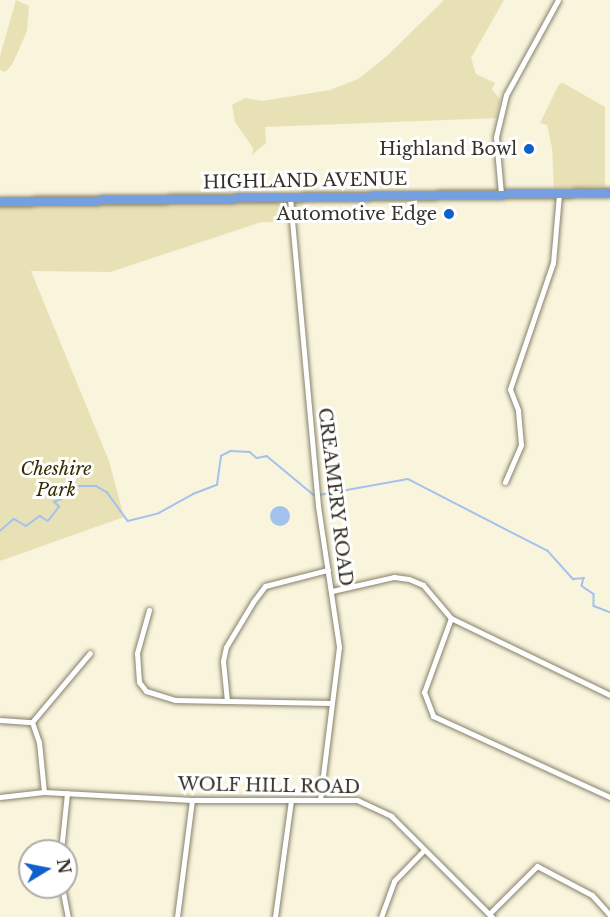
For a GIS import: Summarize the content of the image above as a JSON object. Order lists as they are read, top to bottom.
{
  "streets": {
    "highway": ["HIGHLAND AVENUE"],
    "street": ["CREAMERY ROAD", "WOLF HILL ROAD"]
  },
  "crossings": [
    ["HIGHLAND AVENUE", "CREAMERY ROAD"],
    ["CREAMERY ROAD", "WOLF HILL ROAD"]
  ],
  "parks": ["Cheshire Park"],
  "places": ["Highland Bowl", "Automotive Edge"],
  "north": "right"
}
